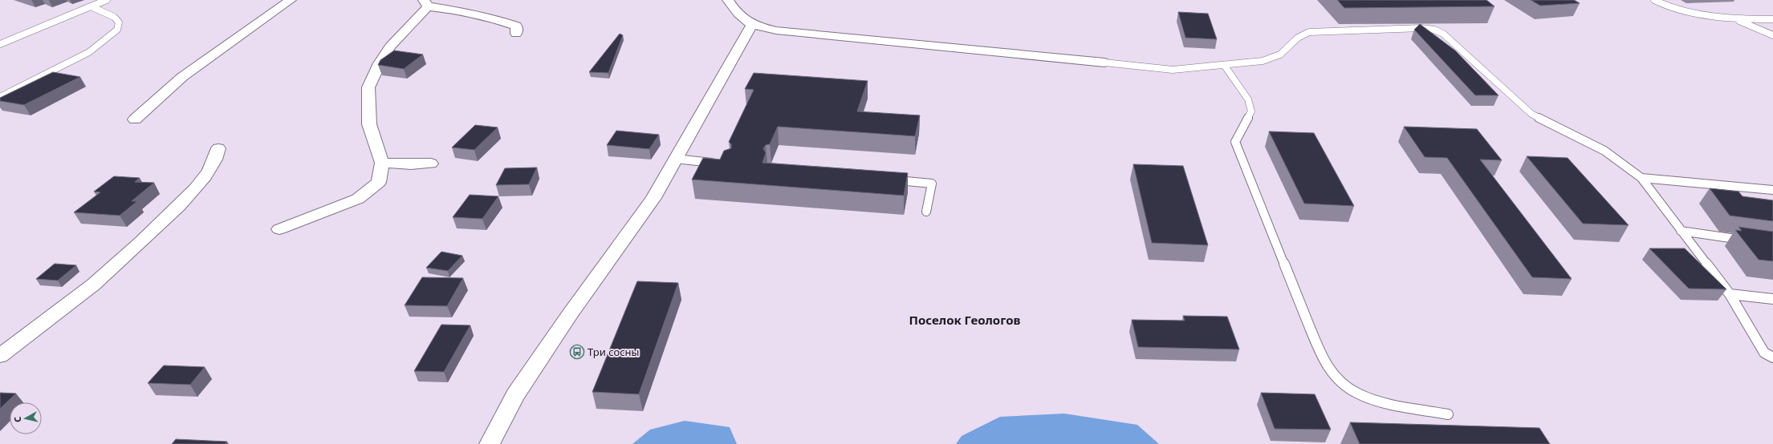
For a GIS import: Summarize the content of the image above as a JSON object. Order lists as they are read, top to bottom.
{
  "districts": ["Поселок Геологов"],
  "places": {
    "bus stop": ["Три сосны"]
  },
  "north": "left"
}
